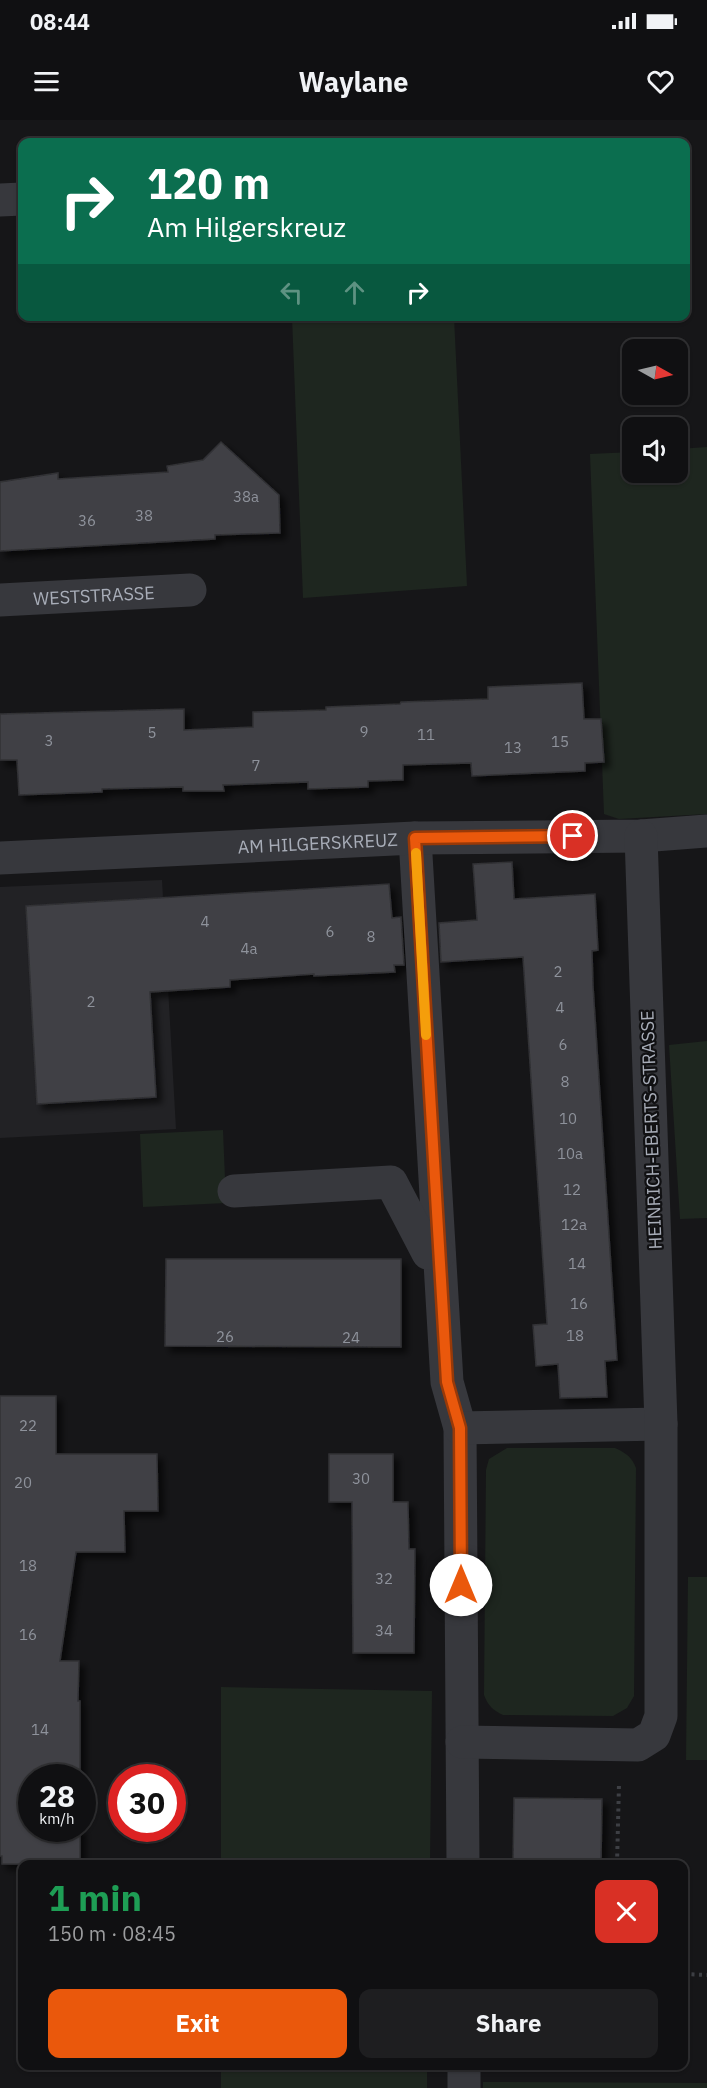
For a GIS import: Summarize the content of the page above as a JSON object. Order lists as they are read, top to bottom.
{
  "streets": {
    "street": ["WESTSTRASSE", "AM HILGERSKREUZ", "HEINRICH-EBERTS-STRASSE"]
  },
  "crossings": [
    ["AM HILGERSKREUZ", "HEINRICH-EBERTS-STRASSE"]
  ],
  "house_numbers": [
    "38a",
    "38",
    "36",
    "9",
    "5",
    "11",
    "3",
    "15",
    "13",
    "7",
    "4",
    "6",
    "8",
    "4a",
    "2",
    "2",
    "4",
    "6",
    "8",
    "10",
    "10a",
    "12",
    "12a",
    "14",
    "16",
    "18",
    "26",
    "24",
    "22",
    "30",
    "20",
    "18",
    "32",
    "34",
    "16",
    "14"
  ],
  "north": "right",
  "page": {
    "status": "08:44",
    "header": "Waylane",
    "turn": ["120 m", "Am Hilgerskreuz"],
    "speed": "28 km/h",
    "limit": "30",
    "heading": ["1 min", "150 m · 08:45"],
    "buttons": ["Exit", "Share"]
  }
}
